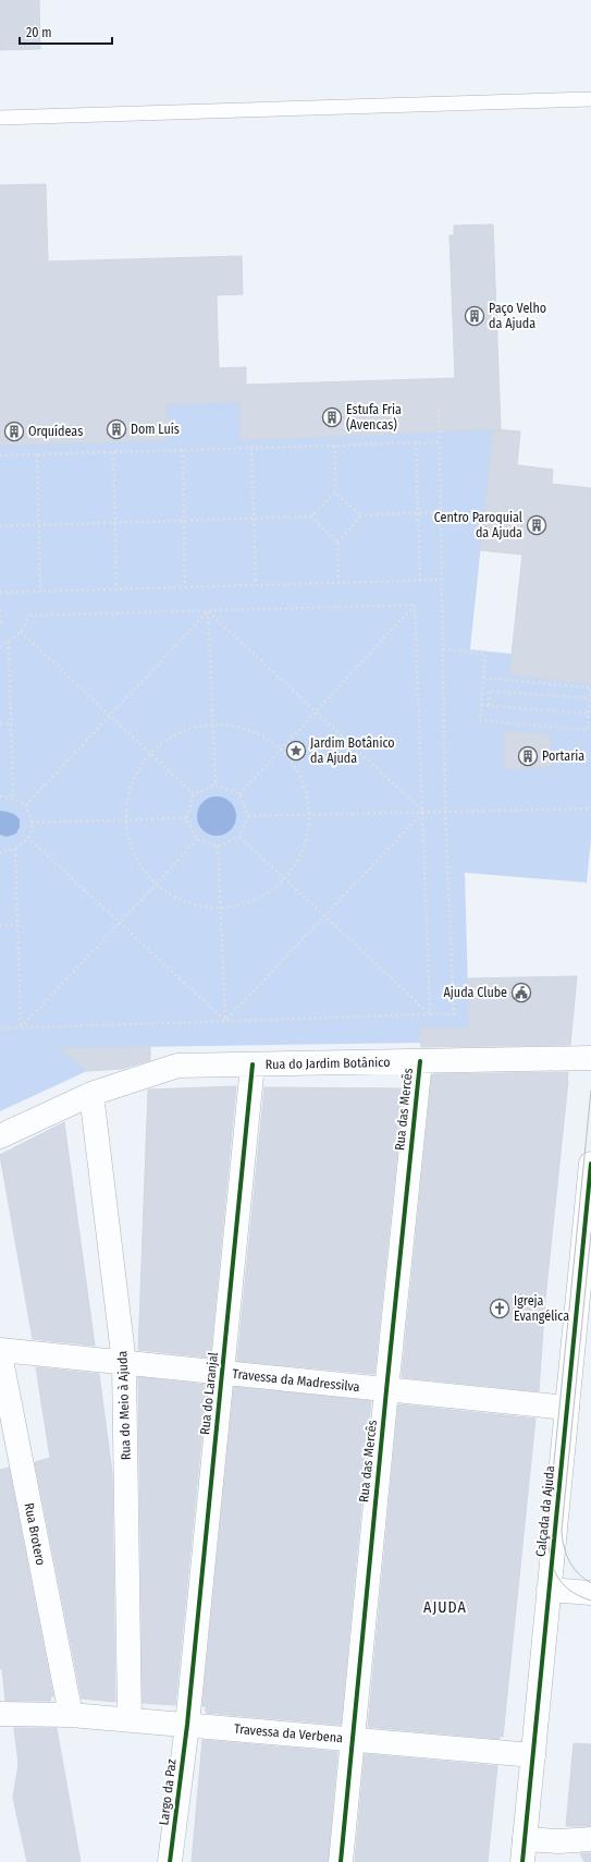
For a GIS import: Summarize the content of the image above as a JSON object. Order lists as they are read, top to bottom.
{
  "streets": {
    "street": [
      "Rua do Jardim Botânico",
      "Rua das Mercês",
      "Travessa da Madressilva",
      "Rua do Laranjal",
      "Rua do Meio à Ajuda",
      "Calçada da Ajuda",
      "Rua Brotero",
      "Travessa da Verbena",
      "Largo da Paz"
    ]
  },
  "crossings": [
    ["Rua do Jardim Botânico", "Rua das Mercês"],
    ["Rua do Jardim Botânico", "Rua do Laranjal"],
    ["Rua do Jardim Botânico", "Rua do Meio à Ajuda"],
    ["Rua das Mercês", "Travessa da Madressilva"],
    ["Rua das Mercês", "Travessa da Verbena"],
    ["Travessa da Madressilva", "Rua do Laranjal"],
    ["Travessa da Madressilva", "Rua do Meio à Ajuda"],
    ["Travessa da Madressilva", "Calçada da Ajuda"],
    ["Rua do Laranjal", "Travessa da Verbena"],
    ["Rua do Laranjal", "Largo da Paz"],
    ["Rua do Meio à Ajuda", "Travessa da Verbena"],
    ["Calçada da Ajuda", "Travessa da Verbena"],
    ["Rua Brotero", "Travessa da Verbena"],
    ["Travessa da Verbena", "Largo da Paz"]
  ],
  "districts": ["AJUDA"],
  "places": {
    "building": [
      "Paço Velho da Ajuda",
      "Estufa Fria (Avencas)",
      "Dom Luís",
      "Orquídeas",
      "Centro Paroquial da Ajuda",
      "Portaria"
    ],
    "place": ["Jardim Botânico da Ajuda"],
    "public building": ["Ajuda Clube"],
    "church": ["Igreja Evangélica"]
  },
  "scale_bar": "20 m"
}
